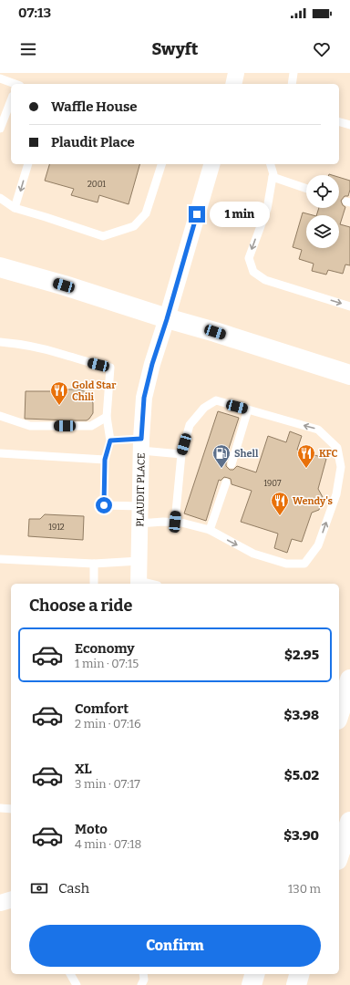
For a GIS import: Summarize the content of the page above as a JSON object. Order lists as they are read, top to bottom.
{
  "streets": {
    "street": ["PLAUDIT PLACE"]
  },
  "places": {
    "restaurant": ["Gold Star Chili", "KFC", "Wendy's"],
    "fuel station": ["Shell"]
  },
  "house_numbers": ["2001", "1907", "1912"],
  "page": {
    "status": "07:13",
    "header": "Swyft",
    "banner": ["Waffle House", "Plaudit Place"],
    "bubble": "1 min",
    "heading": "Choose a ride",
    "list": [
      {
        "name": "Economy",
        "note": "1 min · 07:15",
        "value": "$2.95"
      },
      {
        "name": "Comfort",
        "note": "2 min · 07:16",
        "value": "$3.98"
      },
      {
        "name": "XL",
        "note": "3 min · 07:17",
        "value": "$5.02"
      },
      {
        "name": "Moto",
        "note": "4 min · 07:18",
        "value": "$3.90"
      }
    ],
    "pay": ["Cash", "130 m"],
    "buttons": "Confirm"
  }
}
